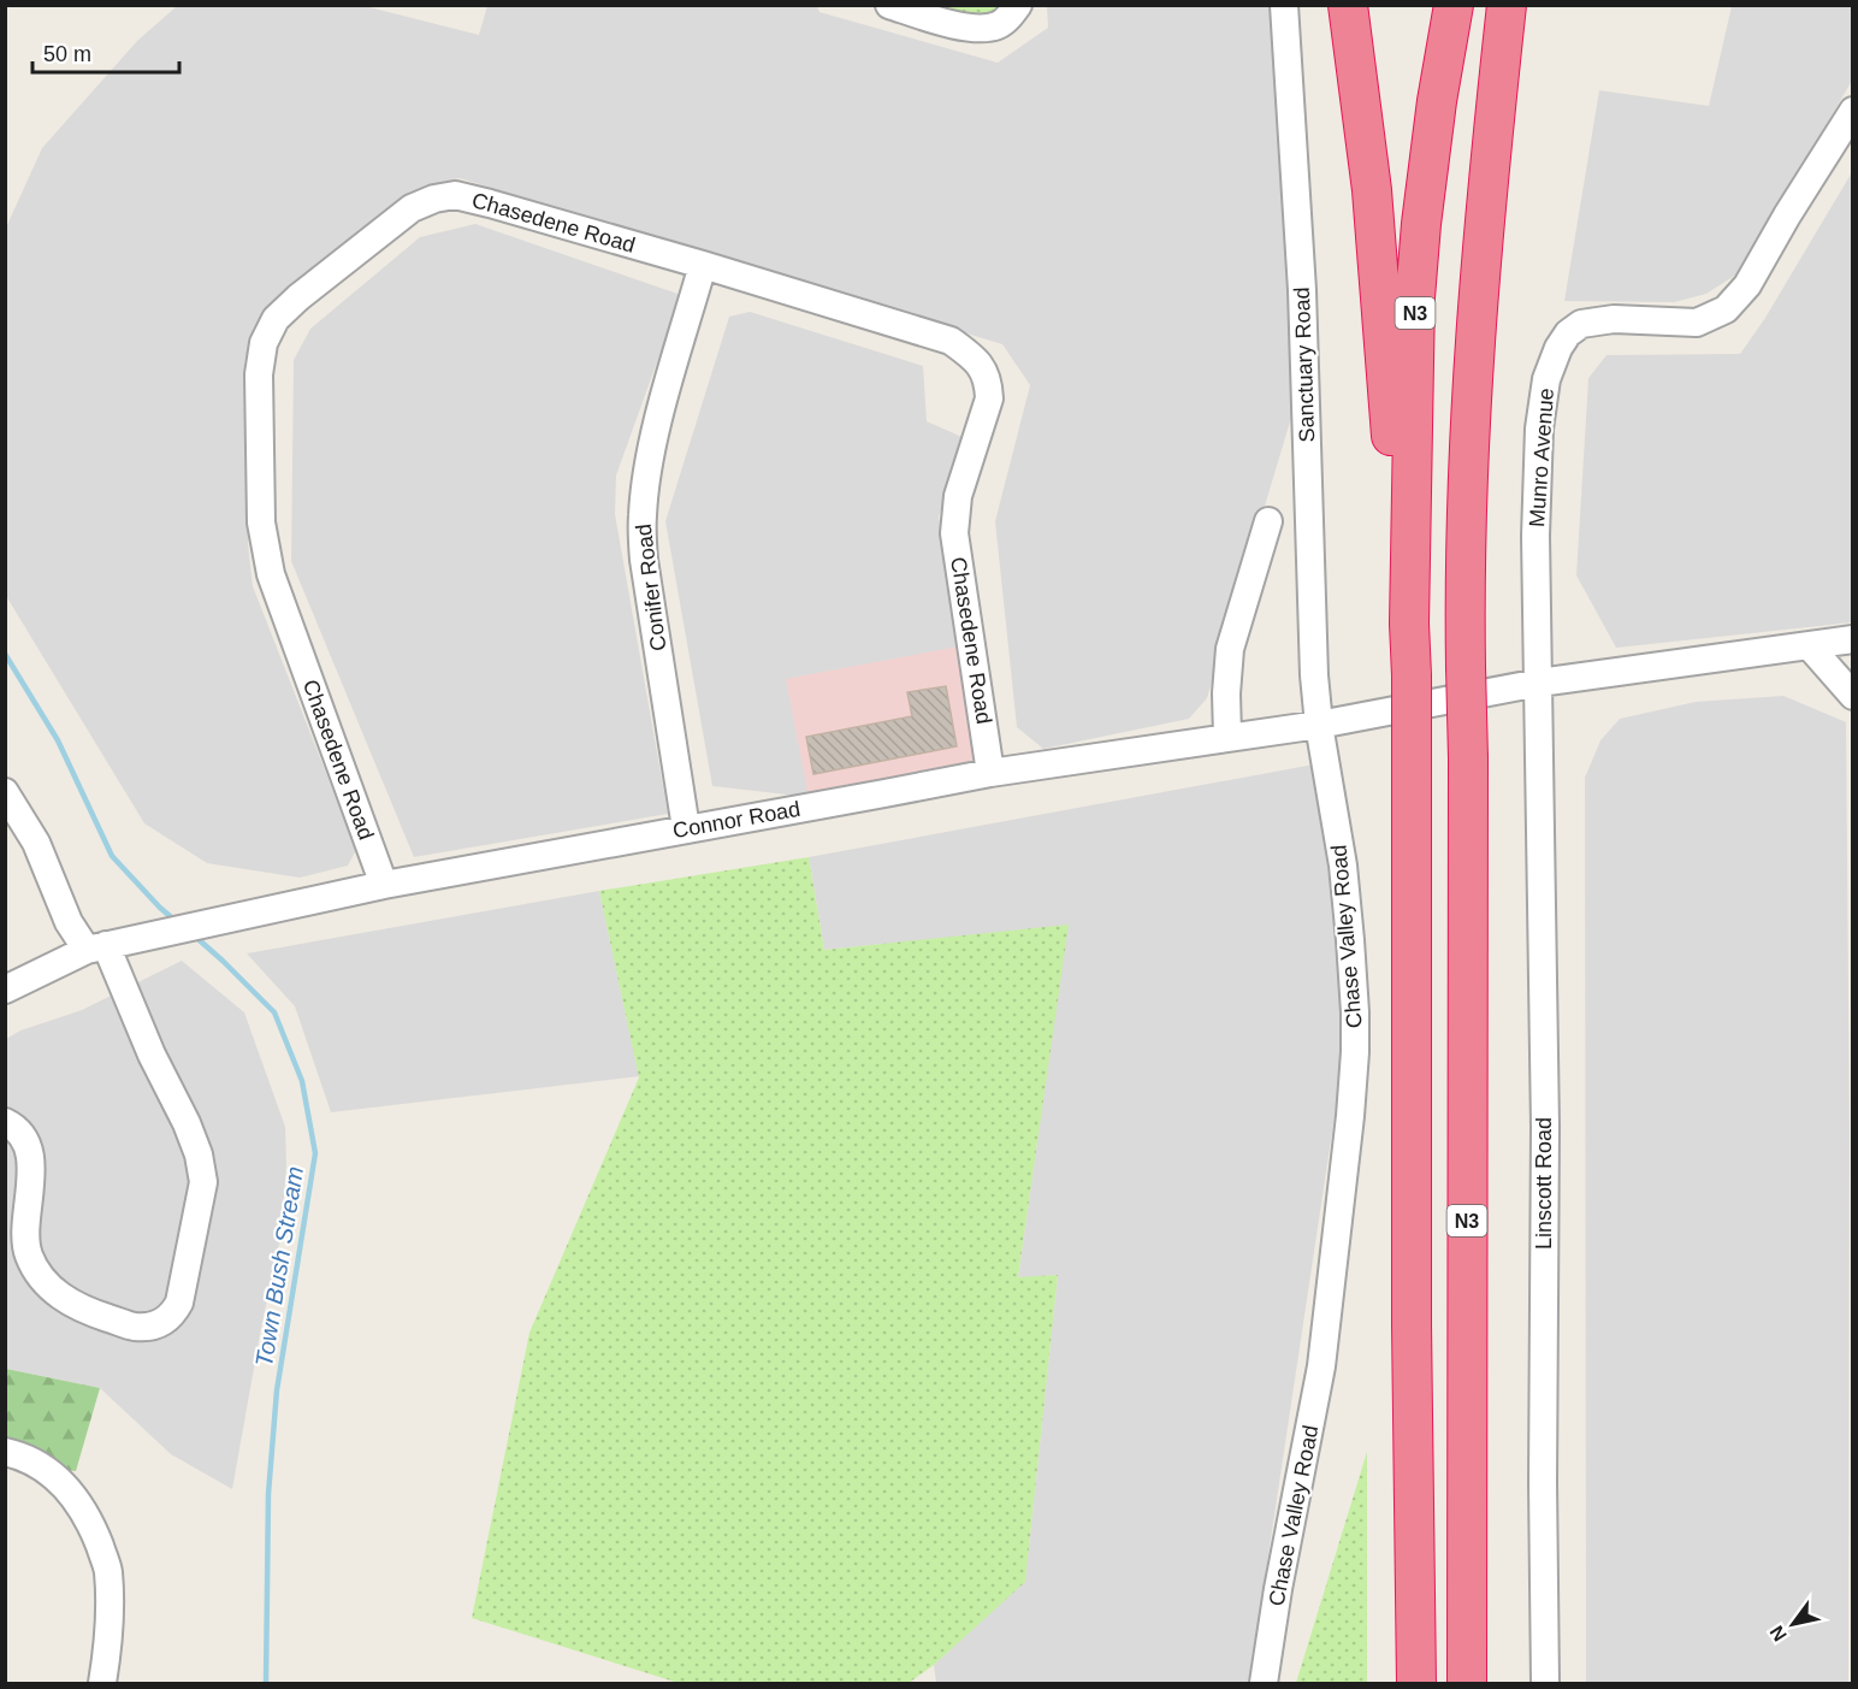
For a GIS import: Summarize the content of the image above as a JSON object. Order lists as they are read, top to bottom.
{
  "streets": {
    "highway": ["N3"],
    "street": [
      "Chasedene Road",
      "Sanctuary Road",
      "Munro Avenue",
      "Conifer Road",
      "Connor Road",
      "Chase Valley Road",
      "Linscott Road"
    ]
  },
  "crossings": [
    ["Chasedene Road", "Conifer Road"],
    ["Chasedene Road", "Connor Road"],
    ["Sanctuary Road", "Connor Road"],
    ["Sanctuary Road", "Chase Valley Road"],
    ["Munro Avenue", "Linscott Road"],
    ["Conifer Road", "Connor Road"],
    ["Connor Road", "Chase Valley Road"]
  ],
  "water": ["Town Bush Stream"],
  "scale_bar": "50 m",
  "north": "bottom left"
}
